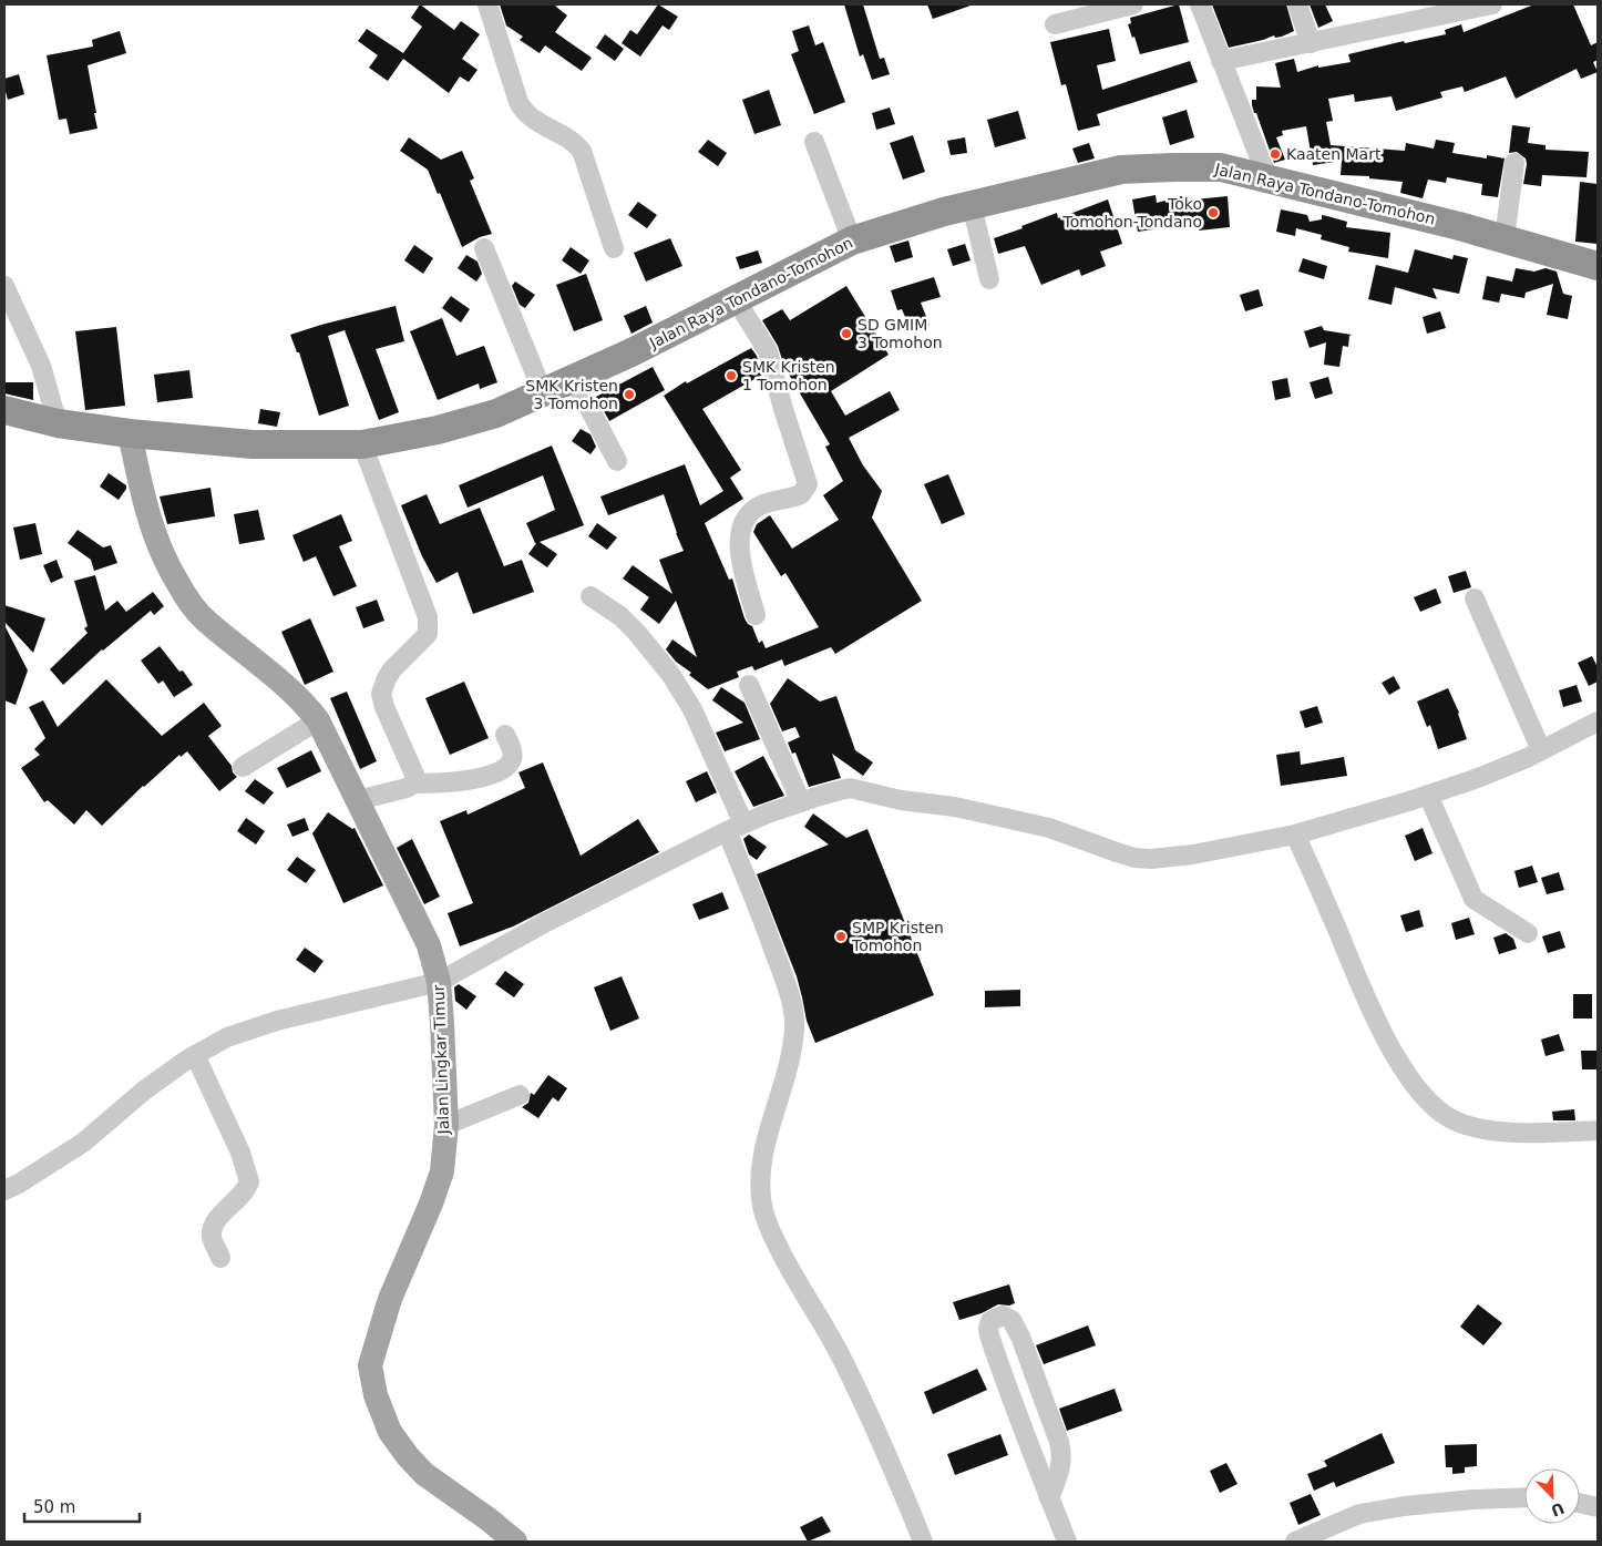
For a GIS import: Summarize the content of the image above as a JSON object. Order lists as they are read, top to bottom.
{
  "streets": {
    "highway": ["Jalan Raya Tondano-Tomohon"],
    "main road": ["Jalan Lingkar Timur"]
  },
  "crossings": [
    ["Jalan Raya Tondano-Tomohon", "Jalan Lingkar Timur"]
  ],
  "places": [
    "Kaaten Mart",
    "Toko Tomohon-Tondano",
    "SD GMIM 3 Tomohon",
    "SMK Kristen 1 Tomohon",
    "SMK Kristen 3 Tomohon",
    "SMP Kristen Tomohon"
  ],
  "scale_bar": "50 m",
  "north": "bottom right"
}
